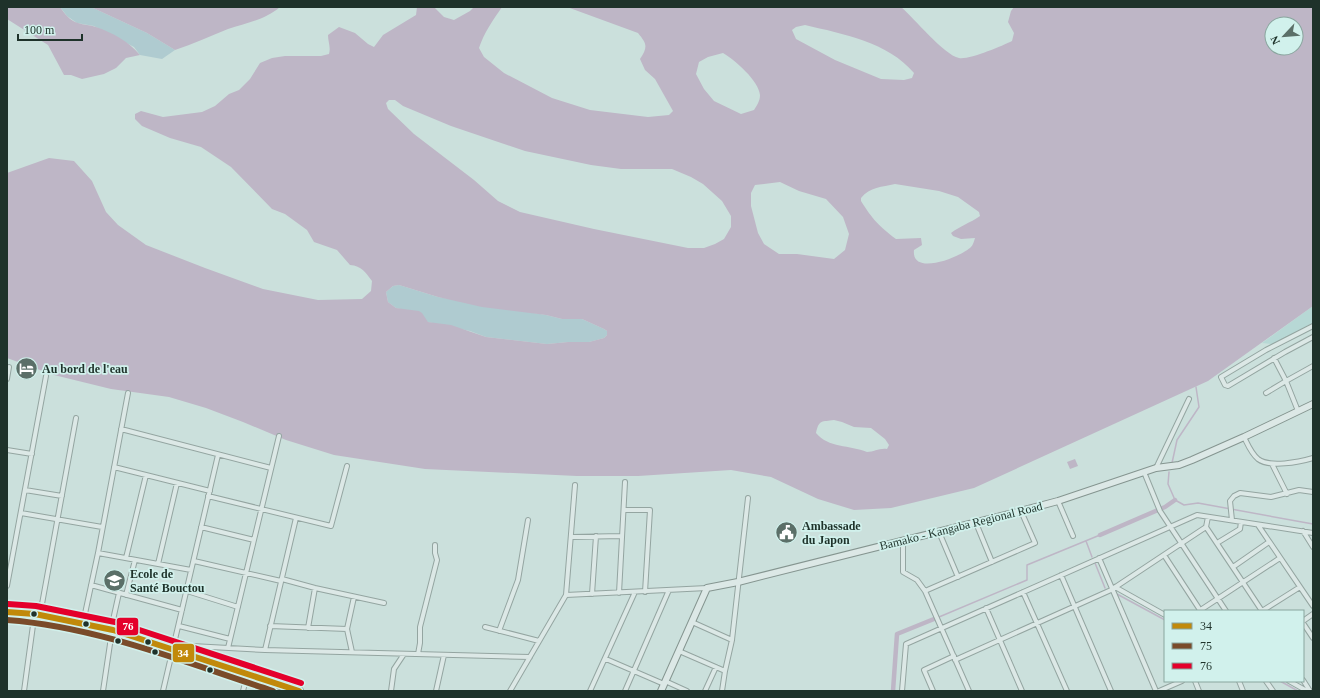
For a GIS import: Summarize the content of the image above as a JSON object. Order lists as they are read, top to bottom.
{
  "streets": {
    "street": ["Bamako - Kangaba Regional Road"]
  },
  "places": {
    "hotel": ["Au bord de l'eau"],
    "public building": ["Ambassade du Japon"],
    "school or university": ["Ecole de Santé Bouctou"]
  },
  "lines": ["transit line 76", "transit line 34", "transit line 75"],
  "legend": ["34", "75", "76"],
  "scale_bar": "100 m",
  "north": "bottom left"
}
